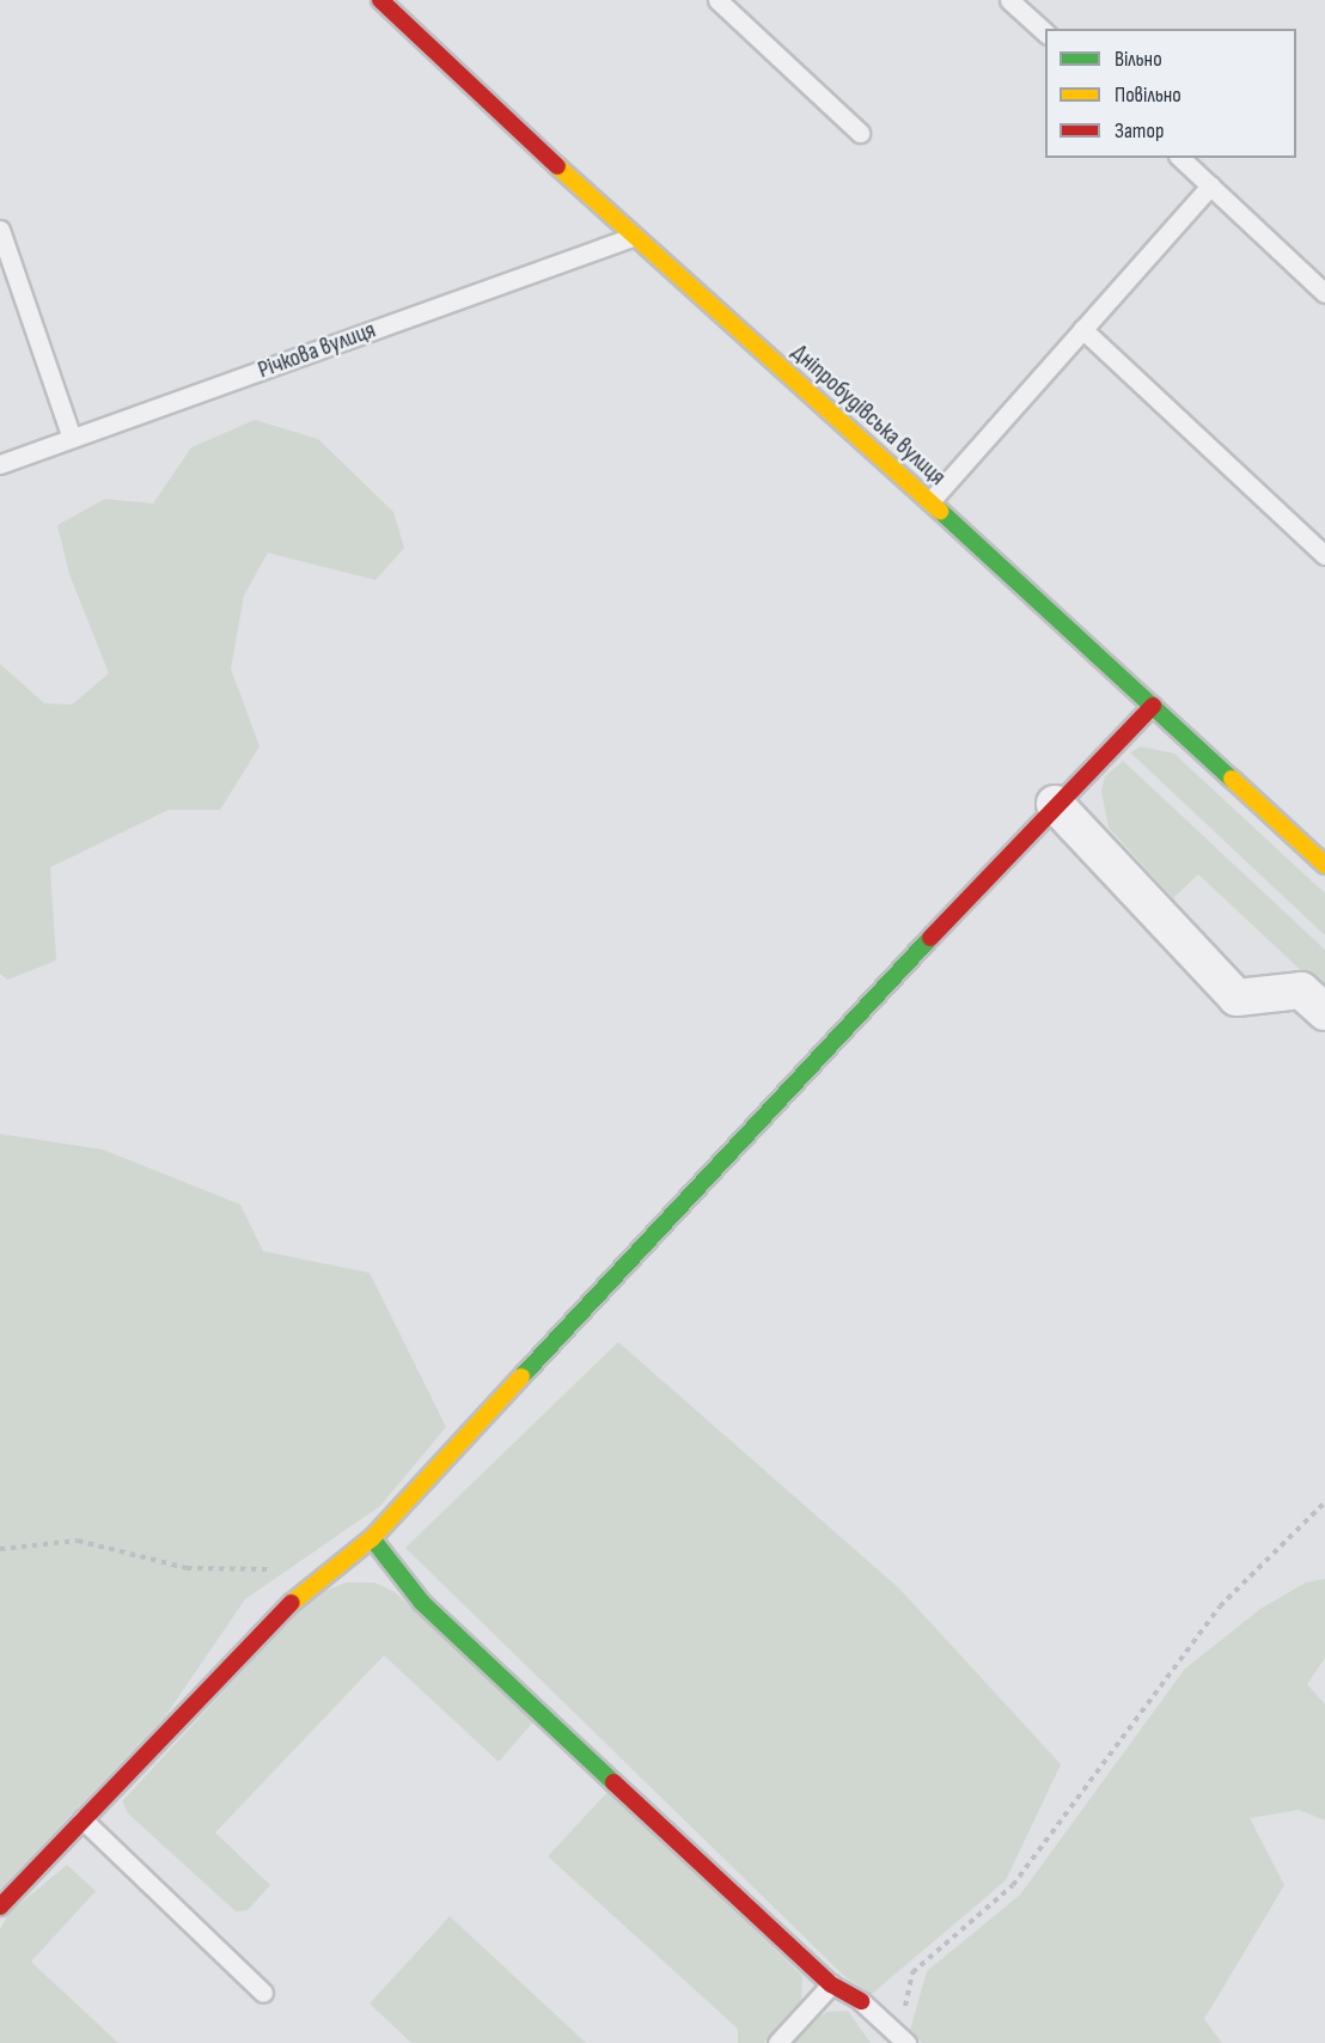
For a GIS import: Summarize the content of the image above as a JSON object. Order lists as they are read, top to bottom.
{
  "streets": {
    "street": ["Дніпробудівська вулиця"],
    "lane": ["Річкова вулиця"]
  },
  "crossings": [
    ["Річкова вулиця", "Дніпробудівська вулиця"]
  ],
  "legend": ["Вільно", "Повільно", "Затор"]
}
